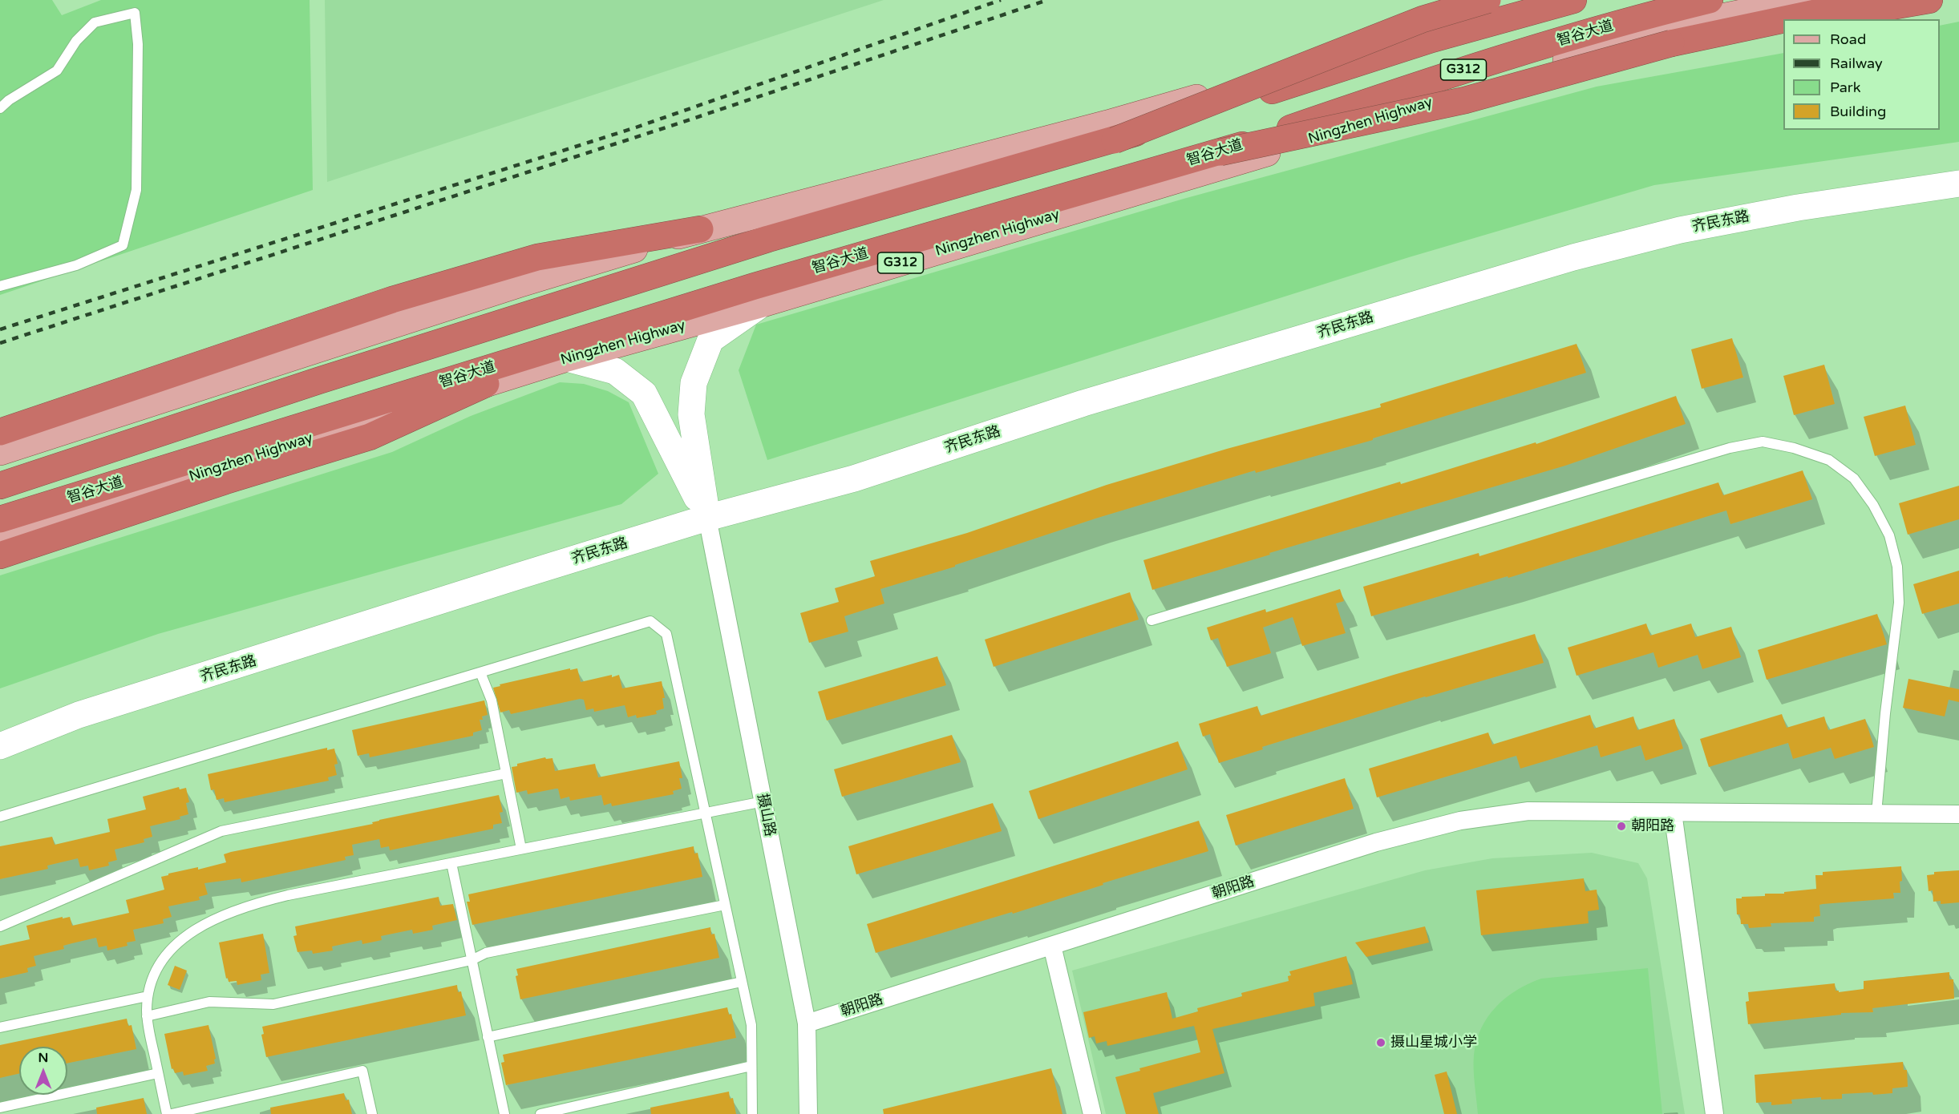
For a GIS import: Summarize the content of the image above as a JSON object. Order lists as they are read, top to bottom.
{
  "streets": {
    "highway": ["智谷大道", "G312"],
    "main road": ["Ningzhen Highway"],
    "street": ["齐民东路", "摄山路", "朝阳路"]
  },
  "crossings": [
    ["智谷大道", "G312"],
    ["齐民东路", "摄山路"],
    ["摄山路", "朝阳路"]
  ],
  "places": ["朝阳路", "摄山星城小学"],
  "legend": [
    "Road",
    "Railway",
    "Park",
    "Building"
  ],
  "north": "top"
}
